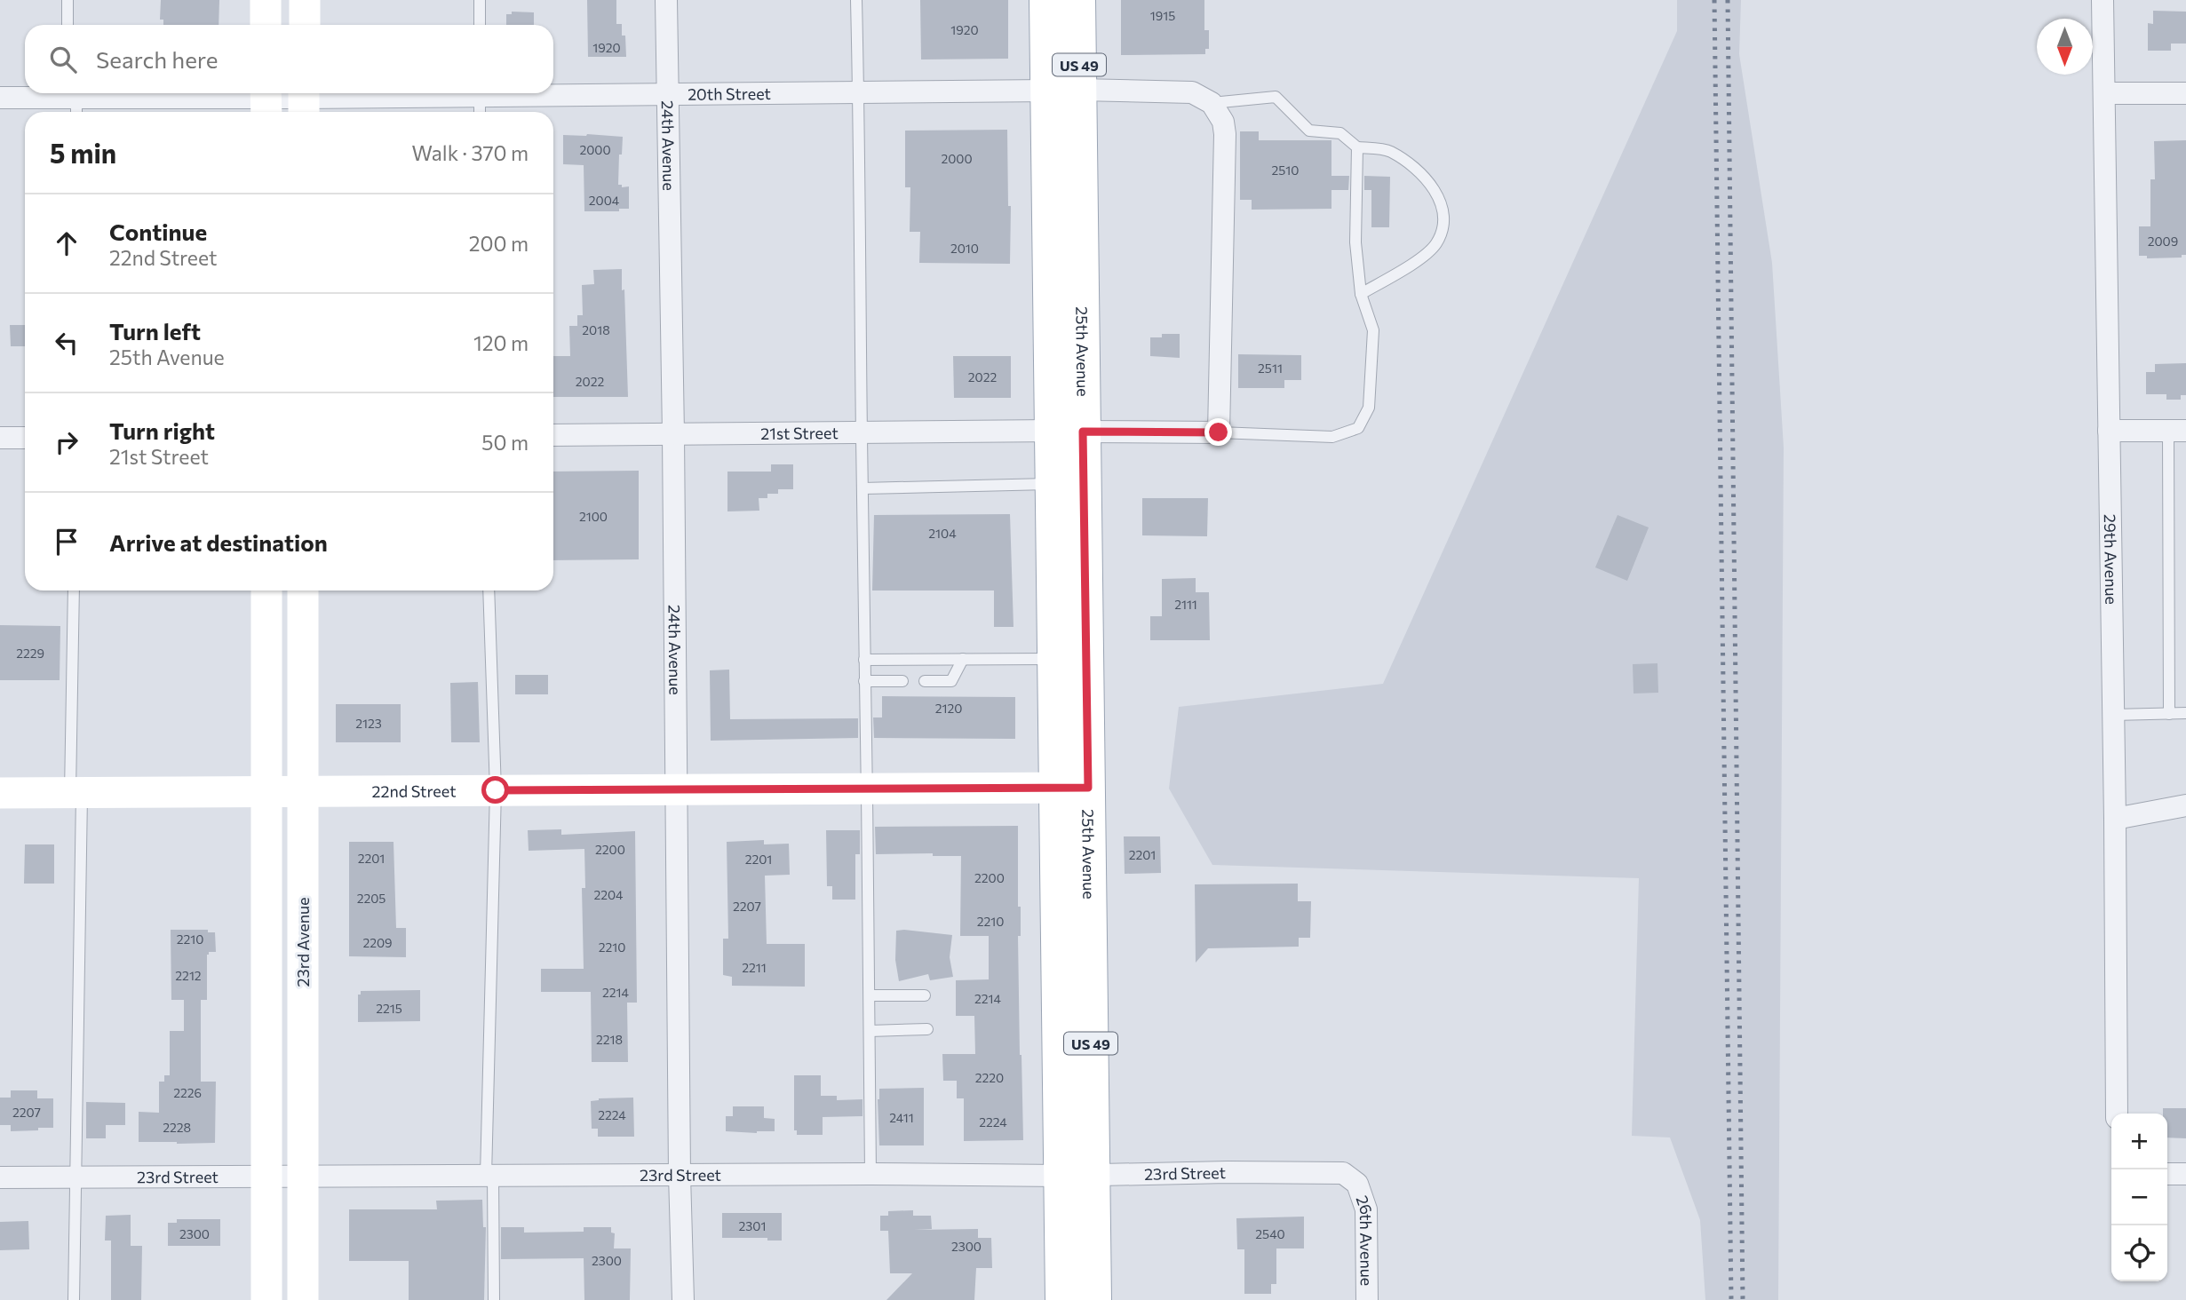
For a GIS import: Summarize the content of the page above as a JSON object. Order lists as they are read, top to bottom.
{
  "streets": {
    "main road": ["US 49", "25th Avenue"],
    "street": [
      "20th Street",
      "24th Avenue",
      "21st Street",
      "29th Avenue",
      "22nd Street",
      "23rd Avenue",
      "23rd Street",
      "26th Avenue"
    ]
  },
  "crossings": [
    ["20th Street", "24th Avenue"],
    ["20th Street", "25th Avenue"],
    ["24th Avenue", "21st Street"],
    ["24th Avenue", "22nd Street"],
    ["24th Avenue", "23rd Street"],
    ["25th Avenue", "21st Street"],
    ["25th Avenue", "22nd Street"],
    ["25th Avenue", "23rd Street"],
    ["22nd Street", "23rd Avenue"],
    ["23rd Avenue", "23rd Street"],
    ["23rd Street", "26th Avenue"]
  ],
  "house_numbers": [
    "1915",
    "1920",
    "1920",
    "2000",
    "2000",
    "2510",
    "2004",
    "2009",
    "2010",
    "2018",
    "2511",
    "2022",
    "2022",
    "2100",
    "2104",
    "2111",
    "2229",
    "2120",
    "2123",
    "2200",
    "2201",
    "2201",
    "2201",
    "2200",
    "2204",
    "2205",
    "2207",
    "2210",
    "2210",
    "2209",
    "2210",
    "2211",
    "2212",
    "2214",
    "2214",
    "2215",
    "2218",
    "2220",
    "2226",
    "2207",
    "2224",
    "2411",
    "2224",
    "2228",
    "2301",
    "2300",
    "2540",
    "2300",
    "2300"
  ],
  "north": "bottom",
  "page": {
    "search": "Search here",
    "heading": ["5 min", "Walk · 370 m"],
    "list": [
      ["Continue", "22nd Street", "200 m"],
      ["Turn left", "25th Avenue", "120 m"],
      ["Turn right", "21st Street", "50 m"],
      "Arrive at destination"
    ],
    "map_buttons": ["+", "−"]
  }
}
